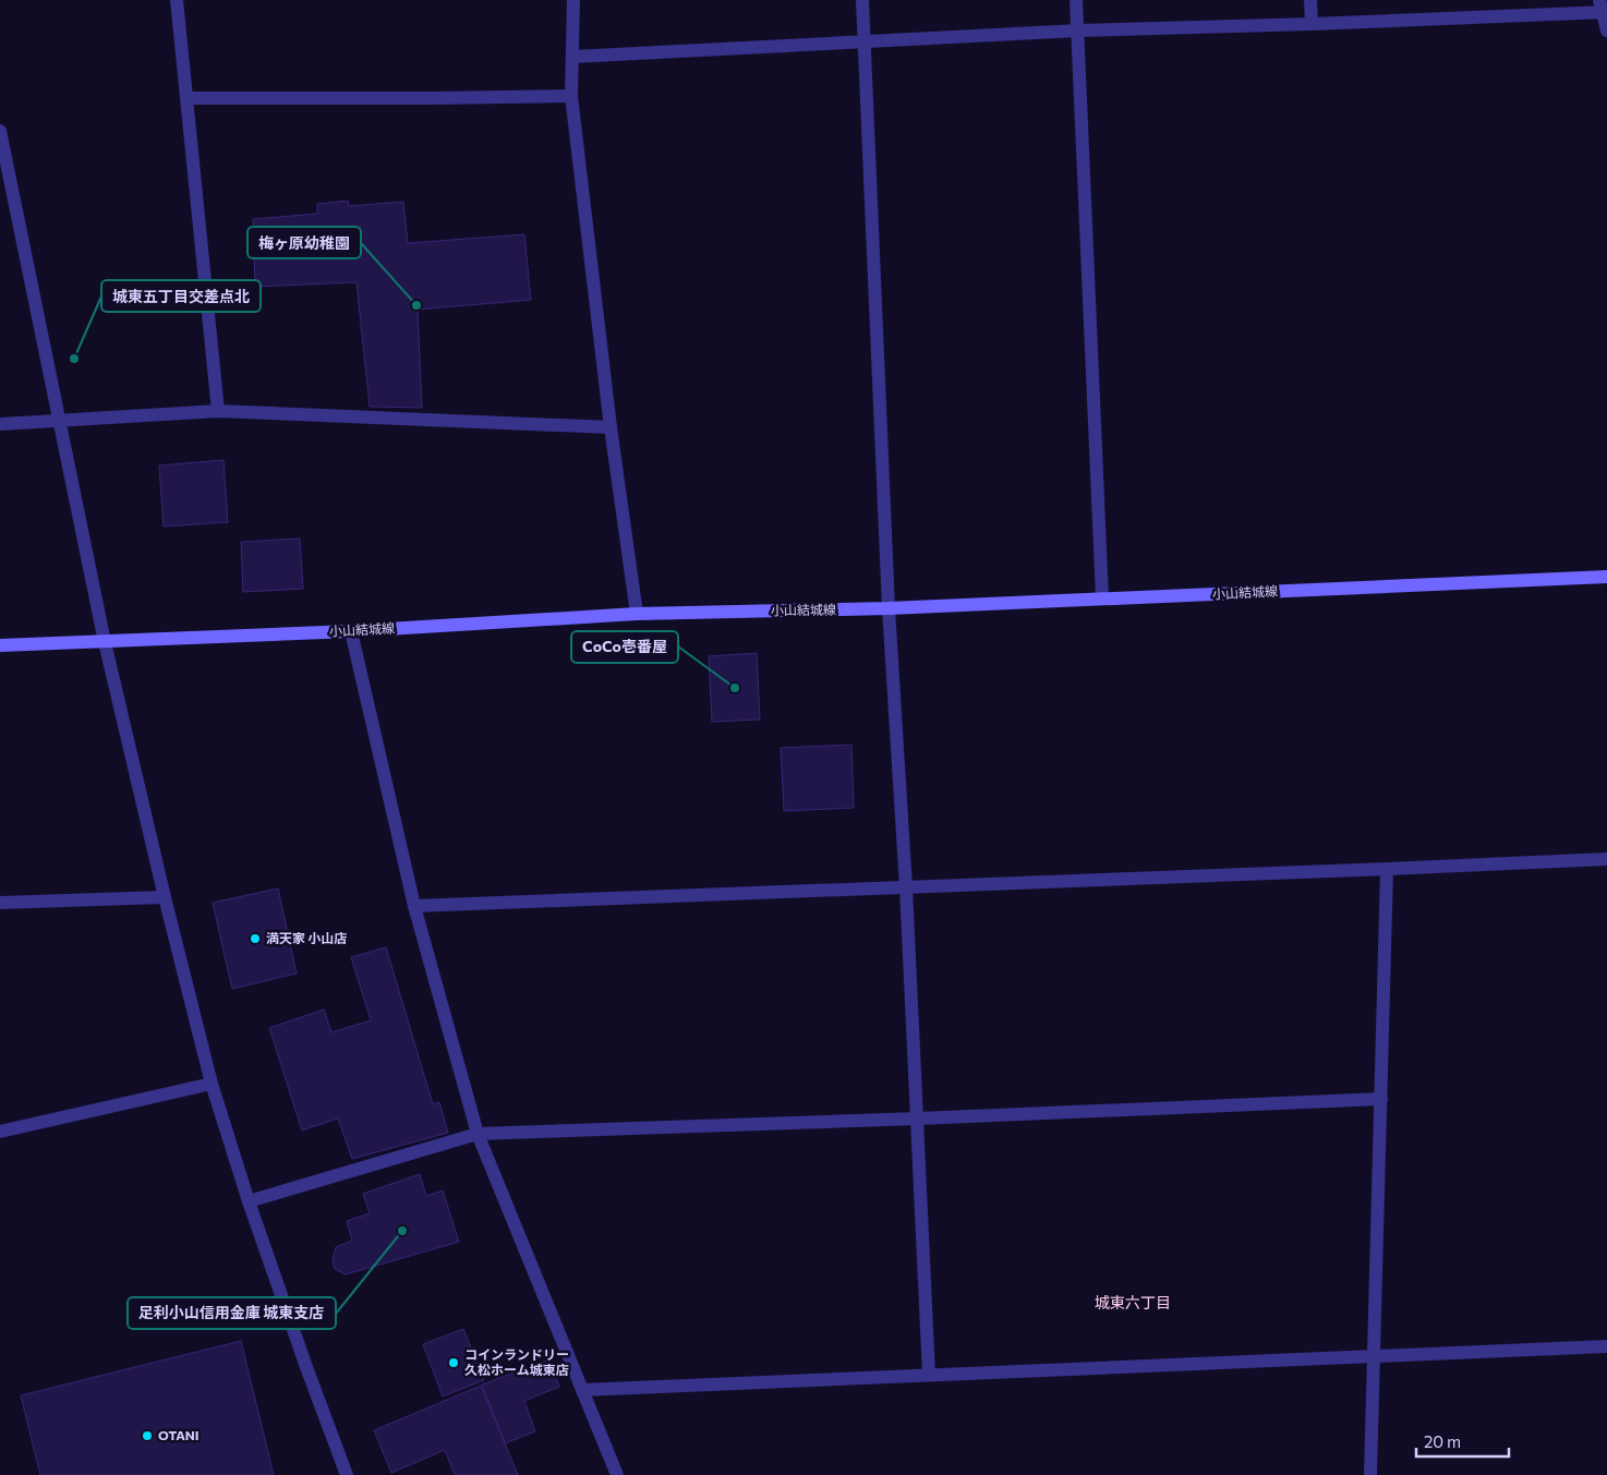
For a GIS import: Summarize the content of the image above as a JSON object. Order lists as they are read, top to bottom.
{
  "streets": {
    "main road": ["小山結城線"]
  },
  "districts": ["城東六丁目"],
  "places": [
    "梅ヶ原幼稚園",
    "城東五丁目交差点北",
    "CoCo壱番屋",
    "満天家 小山店",
    "足利小山信用金庫 城東支店",
    "コインランドリー 久松ホーム城東店",
    "OTANI"
  ],
  "scale_bar": "20 m"
}
